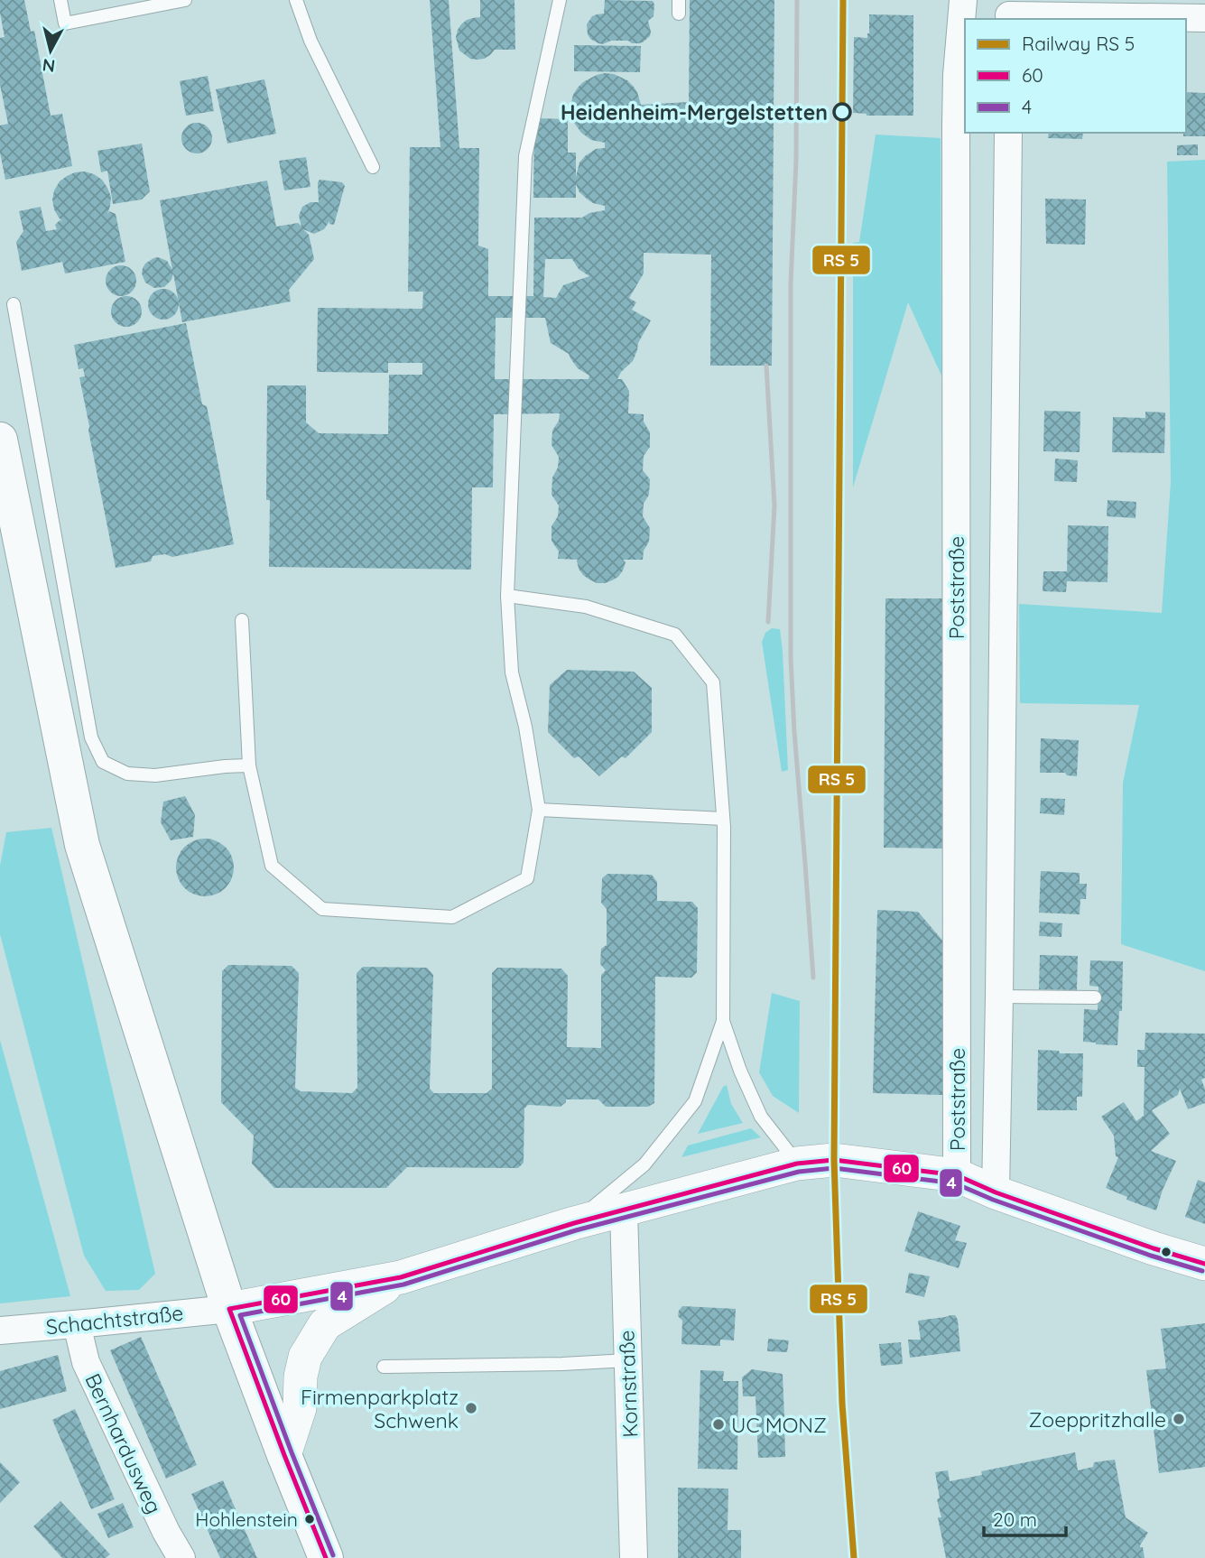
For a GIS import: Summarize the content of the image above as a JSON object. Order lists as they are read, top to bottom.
{
  "streets": {
    "street": [
      "Poststraße",
      "Schachtstraße",
      "Kornstraße",
      "Bernhardusweg"
    ]
  },
  "crossings": [
    ["Schachtstraße", "Bernhardusweg"]
  ],
  "places": [
    "Heidenheim-Mergelstetten",
    "Firmenparkplatz Schwenk",
    "Zoeppritzhalle",
    "UC MONZ",
    "Hohlenstein"
  ],
  "lines": ["transit line 60", "transit line 4"],
  "legend": ["Railway RS 5", "60", "4"],
  "scale_bar": "20 m",
  "north": "bottom"
}
